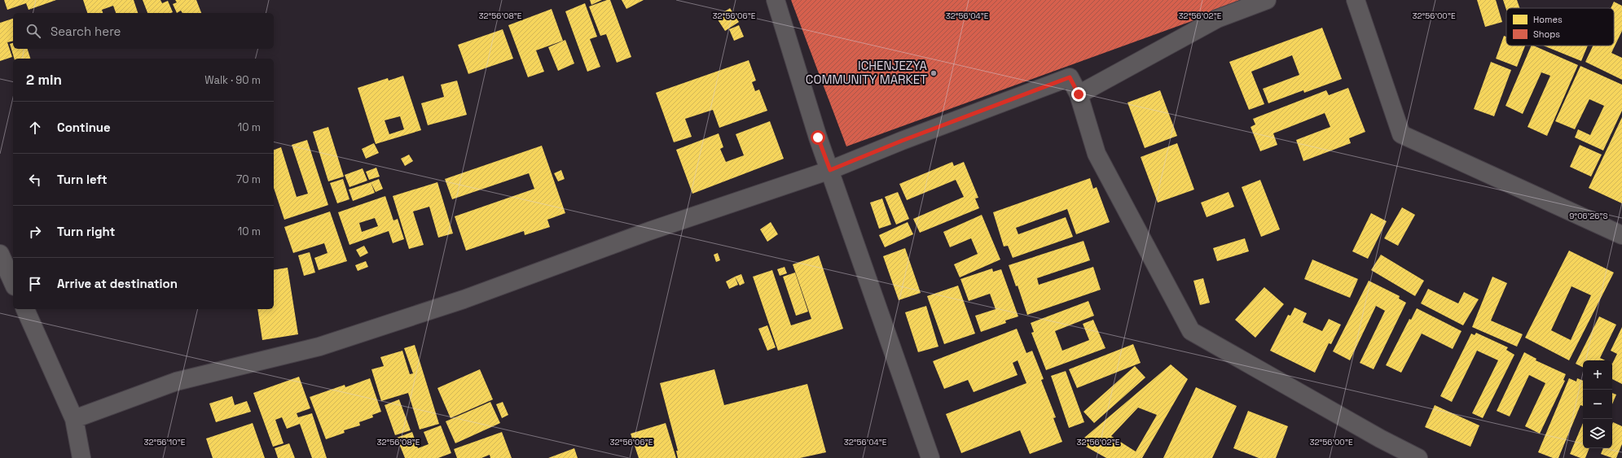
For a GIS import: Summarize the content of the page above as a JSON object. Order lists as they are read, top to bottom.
{
  "places": ["ICHENJEZYA COMMUNITY MARKET"],
  "legend": ["Homes", "Shops"],
  "page": {
    "search": "Search here",
    "heading": ["2 min", "Walk · 90 m"],
    "list": [
      ["Continue", "10 m"],
      ["Turn left", "70 m"],
      ["Turn right", "10 m"],
      "Arrive at destination"
    ],
    "map_buttons": ["+", "−"]
  },
  "coordinates": [
    "32°56'08\"E",
    "32°56'06\"E",
    "32°56'04\"E",
    "32°56'00\"E",
    "32°56'02\"E",
    "9°06'26\"S",
    "32°56'10\"E"
  ]
}
